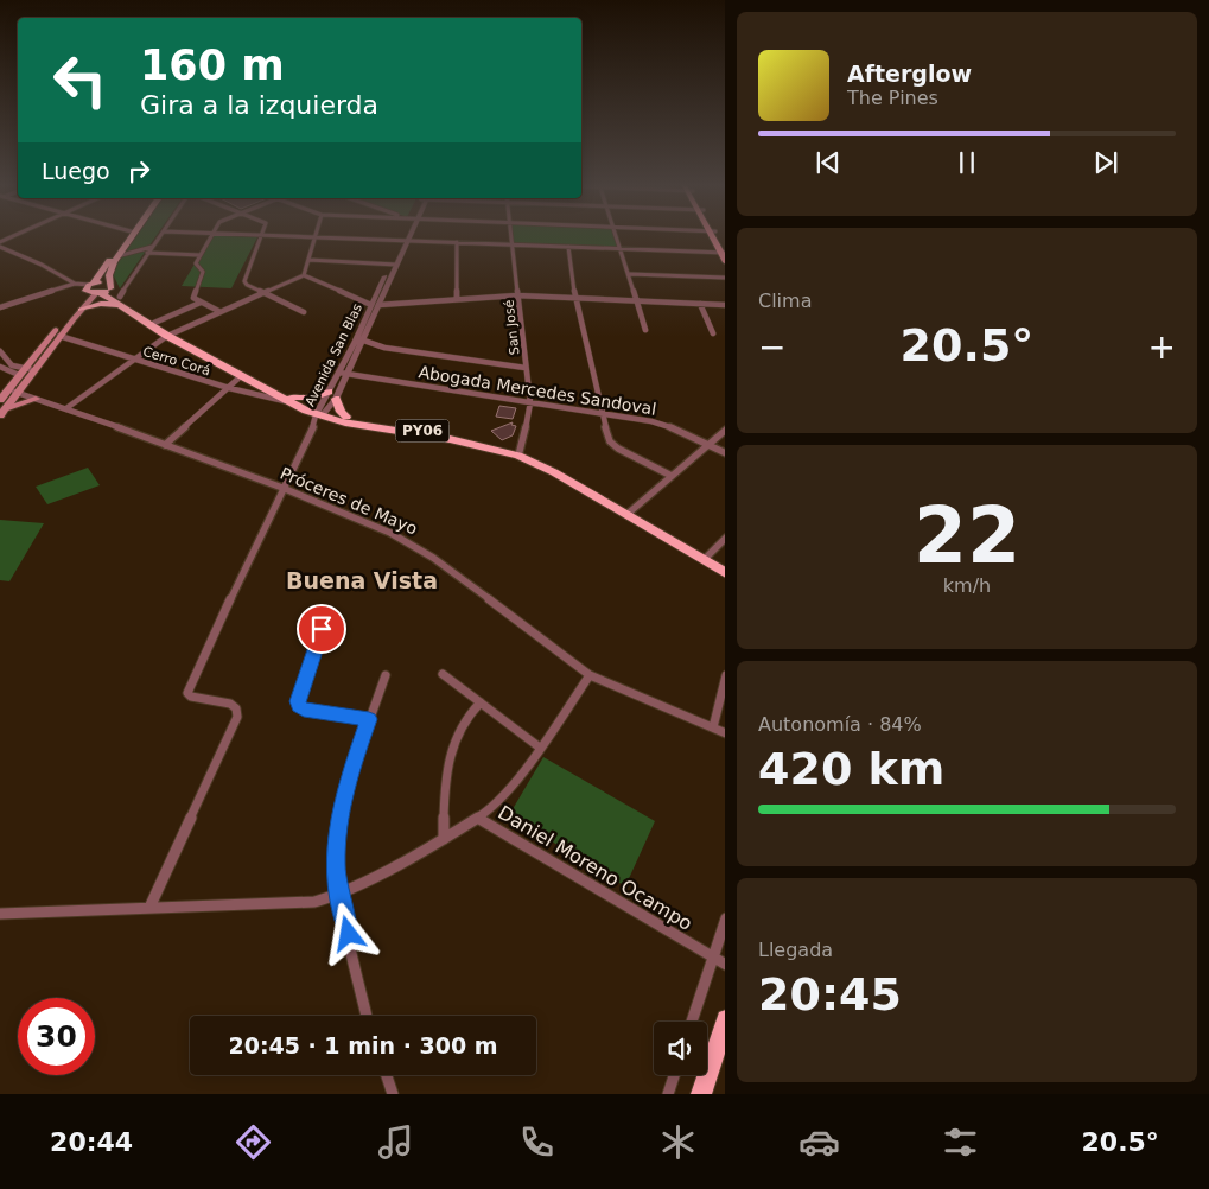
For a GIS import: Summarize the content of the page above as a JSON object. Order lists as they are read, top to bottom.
{
  "streets": {
    "highway": ["PY06"],
    "street": [
      "San José",
      "Avenida San Blas",
      "Cerro Corá",
      "Abogada Mercedes Sandoval",
      "Próceres de Mayo",
      "Daniel Moreno Ocampo"
    ]
  },
  "crossings": [
    ["San José", "Abogada Mercedes Sandoval"],
    ["San José", "PY06"],
    ["Avenida San Blas", "Abogada Mercedes Sandoval"],
    ["Avenida San Blas", "PY06"],
    ["Cerro Corá", "PY06"]
  ],
  "districts": ["Buena Vista"],
  "page": {
    "turn": ["160 m", "Gira a la izquierda"],
    "song": ["Afterglow", "The Pines"],
    "then": "Luego",
    "tile": [
      "Clima",
      ["22", "km/h"],
      ["Autonomía · 84%", "420 km"],
      ["Llegada", "20:45"]
    ],
    "heat": ["−", "20.5°", "+"],
    "limit": "30",
    "trip": "20:45 · 1 min · 300 m",
    "tabs": ["20:44", "20.5°"]
  }
}
